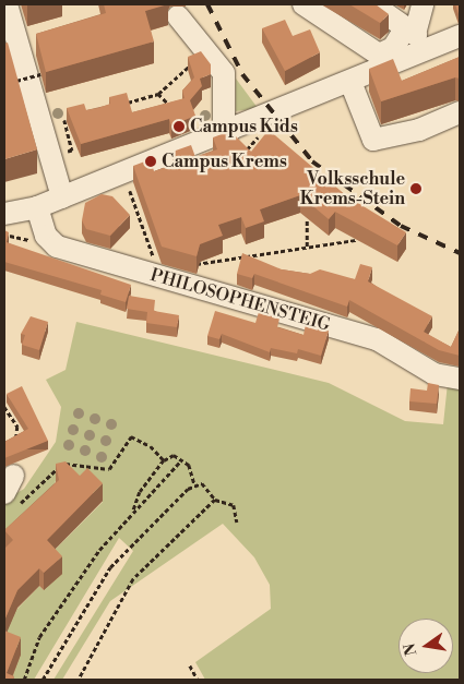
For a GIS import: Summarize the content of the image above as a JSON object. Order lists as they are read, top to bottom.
{
  "streets": {
    "street": ["PHILOSOPHENSTEIG"]
  },
  "places": ["Campus Kids", "Campus Krems", "Volksschule Krems-Stein"],
  "north": "left"
}
